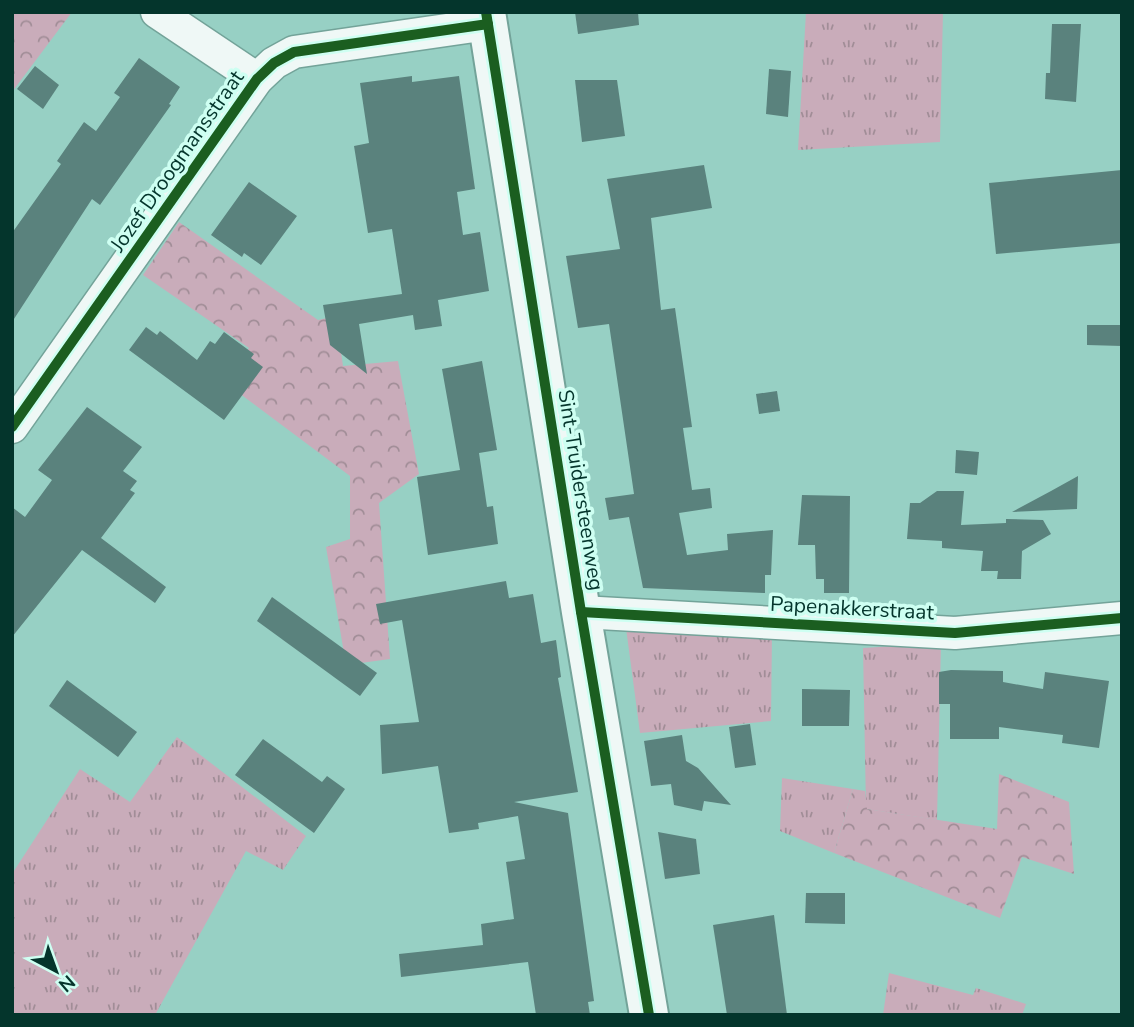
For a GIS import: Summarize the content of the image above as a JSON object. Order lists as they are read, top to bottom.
{
  "streets": {
    "main road": ["Sint-Truidersteenweg"],
    "street": ["Jozef Droogmansstraat", "Papenakkerstraat"]
  },
  "crossings": [
    ["Jozef Droogmansstraat", "Sint-Truidersteenweg"],
    ["Sint-Truidersteenweg", "Papenakkerstraat"]
  ],
  "north": "bottom right"
}
